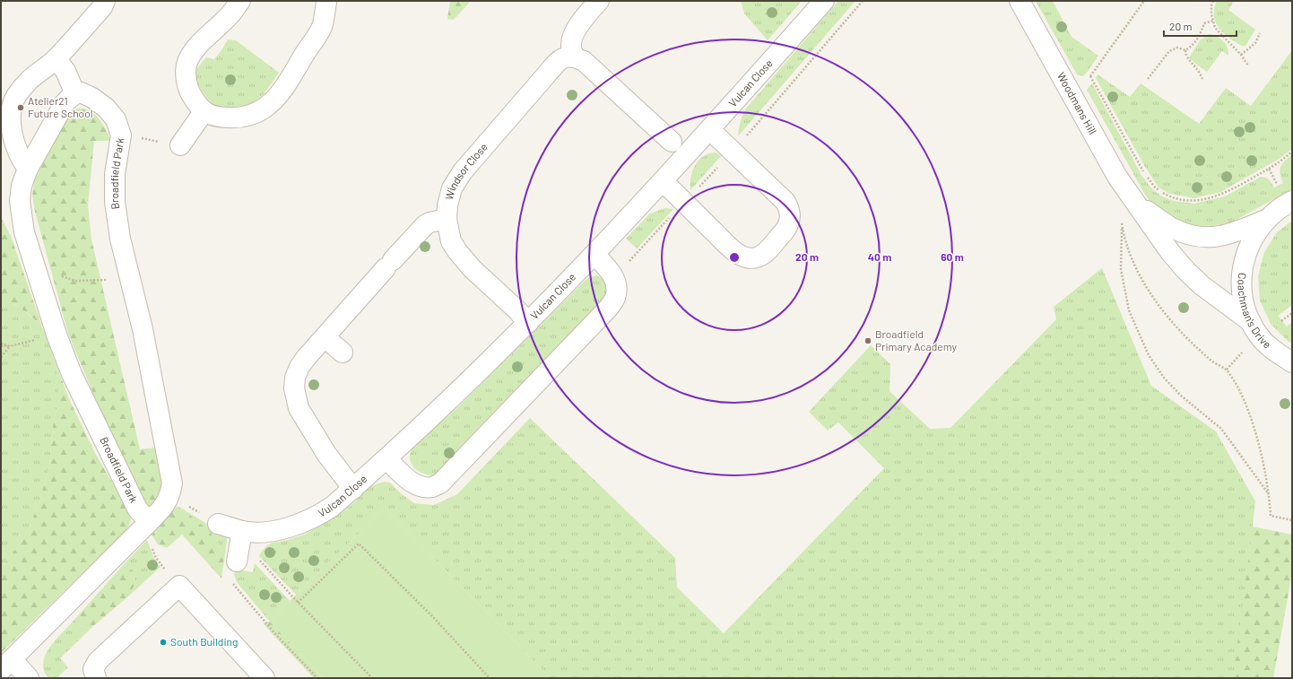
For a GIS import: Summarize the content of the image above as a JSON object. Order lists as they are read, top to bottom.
{
  "streets": {
    "street": [
      "Vulcan Close",
      "Woodmans Hill",
      "Windsor Close",
      "Broadfield Park",
      "Coachman's Drive"
    ]
  },
  "crossings": [
    ["Vulcan Close", "Windsor Close"],
    ["Woodmans Hill", "Coachman's Drive"]
  ],
  "places": ["Atelier21 Future School", "Broadfield Primary Academy", "South Building"],
  "scale_bar": "20 m",
  "rings": ["20 m", "40 m", "60 m"]
}
